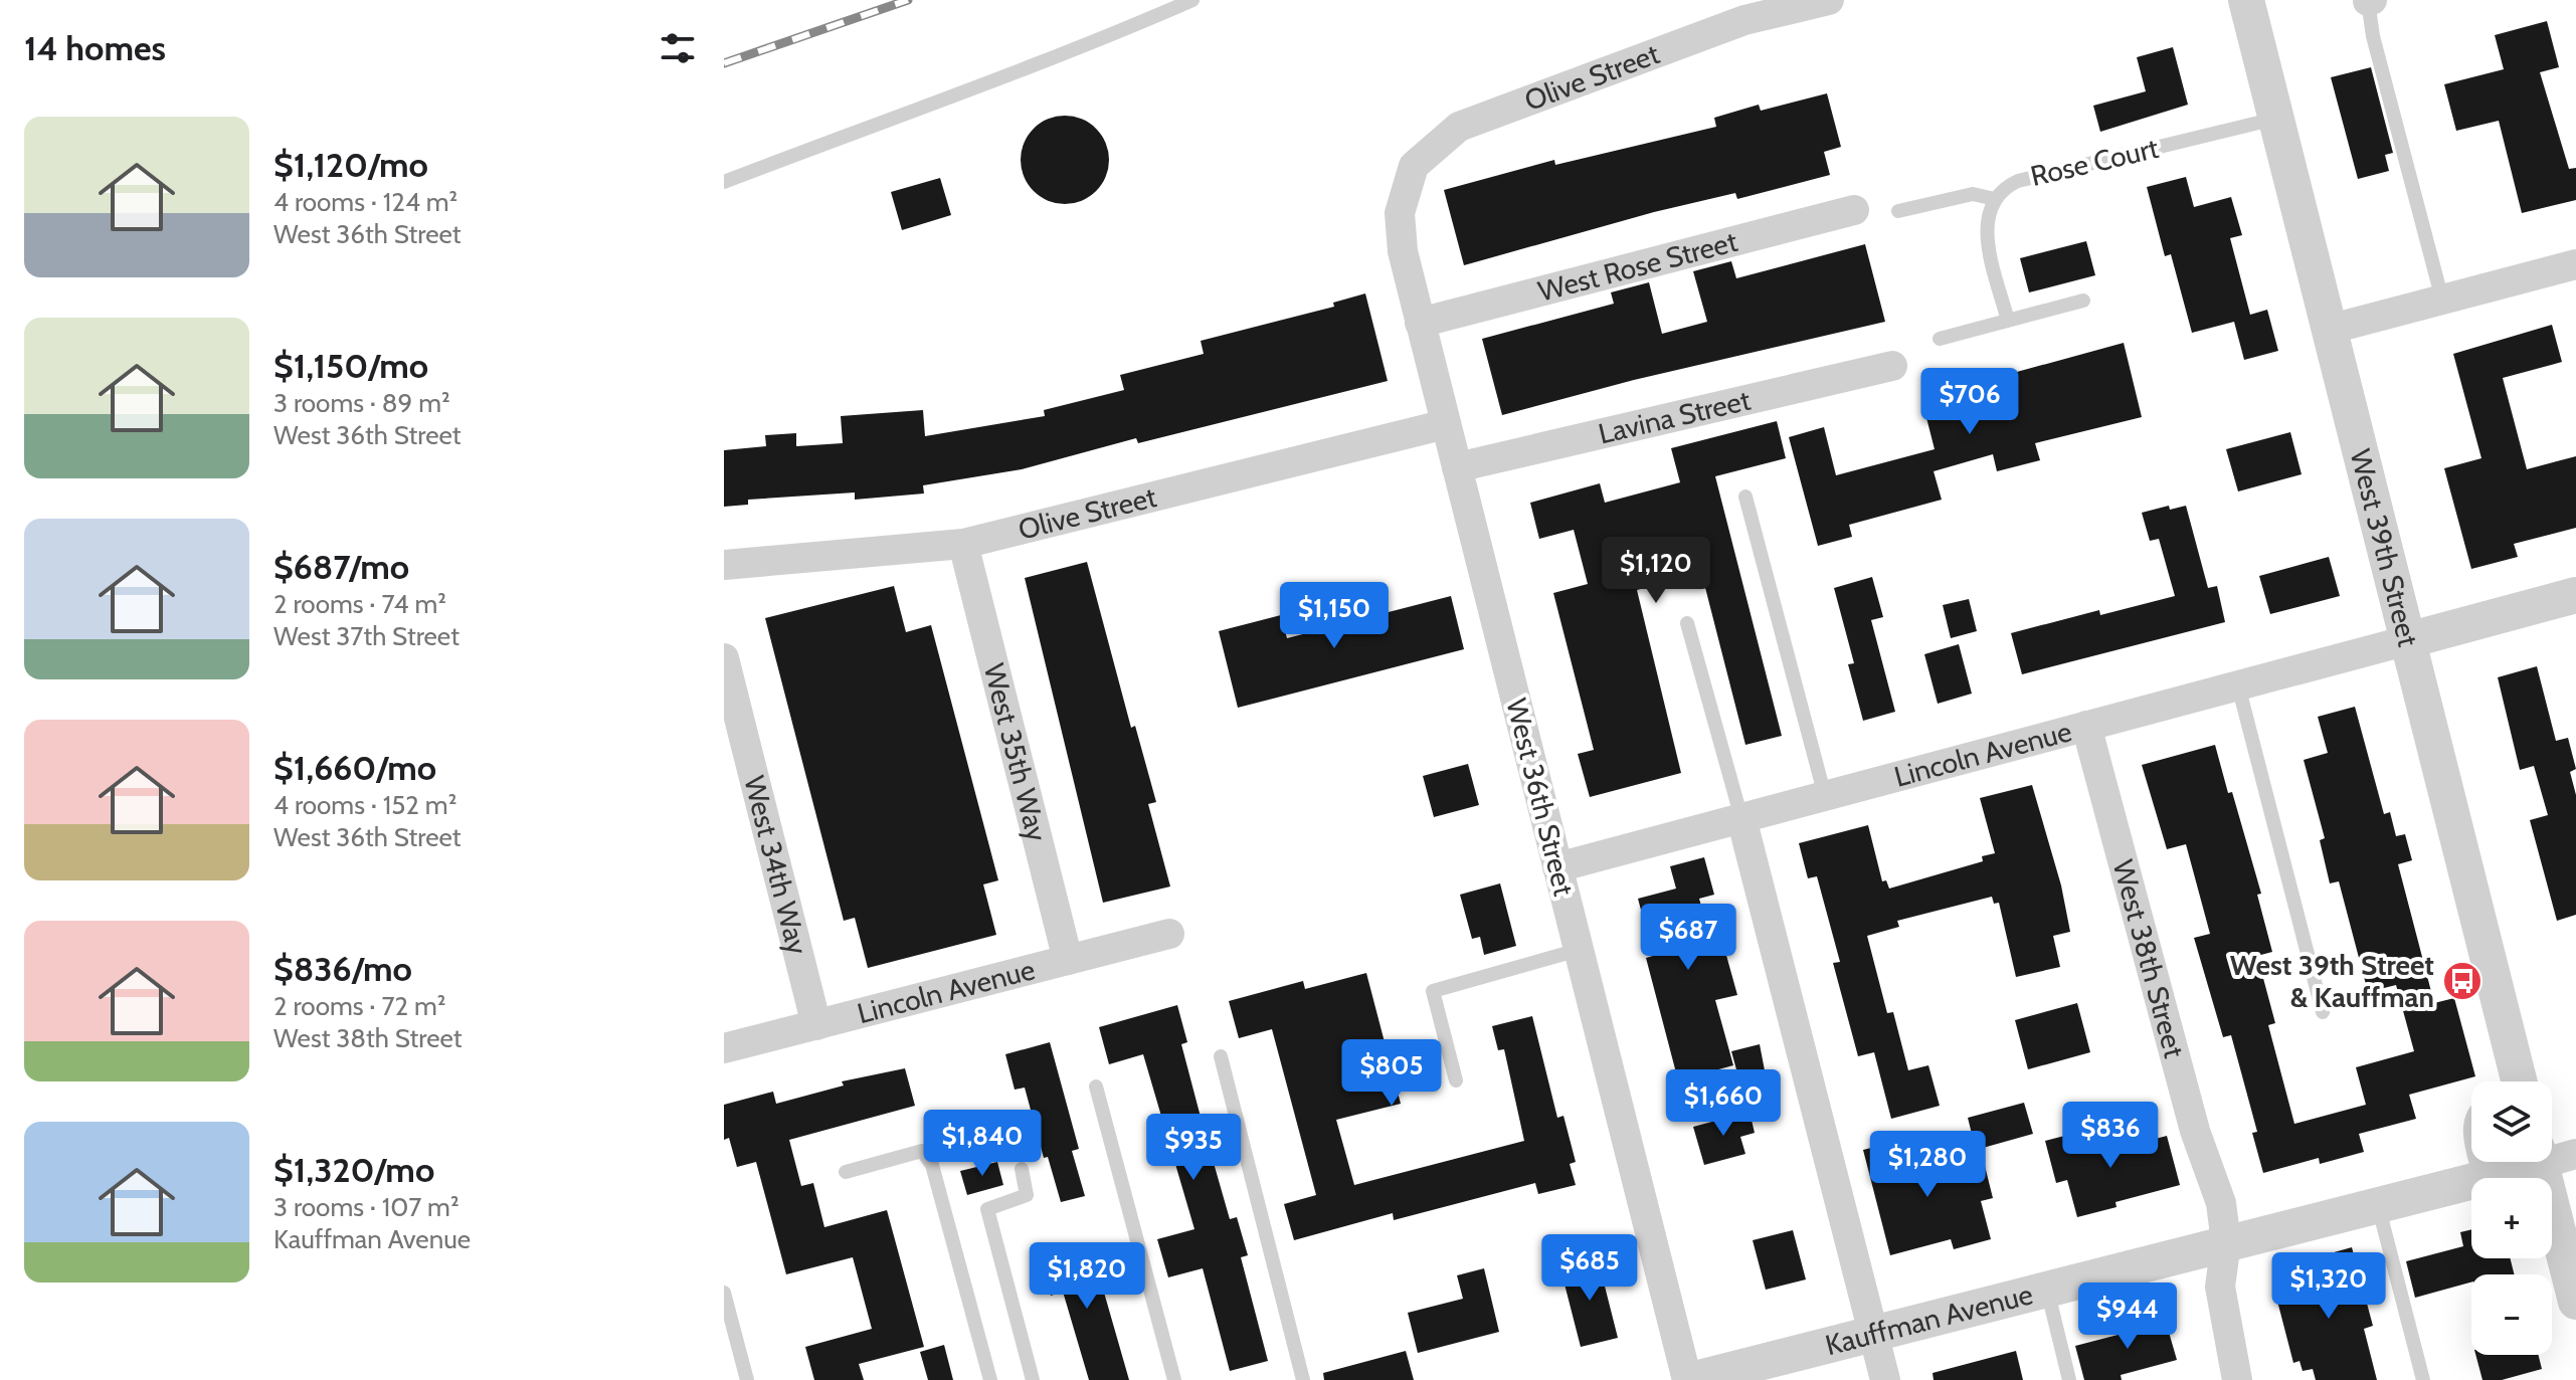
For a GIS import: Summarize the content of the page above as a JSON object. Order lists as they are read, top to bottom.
{
  "streets": {
    "street": [
      "Olive Street",
      "West Rose Street",
      "Lavina Street",
      "West 39th Street",
      "West 35th Way",
      "Lincoln Avenue",
      "West 36th Street",
      "West 34th Way",
      "West 38th Street",
      "Kauffman Avenue"
    ],
    "lane": ["Rose Court"]
  },
  "crossings": [
    ["Olive Street", "West 35th Way"],
    ["Olive Street", "West 36th Street"],
    ["Rose Court", "West 39th Street"],
    ["West Rose Street", "West 36th Street"],
    ["Lavina Street", "West 36th Street"],
    ["West 39th Street", "Lincoln Avenue"],
    ["West 35th Way", "Lincoln Avenue"],
    ["Lincoln Avenue", "West 36th Street"],
    ["Lincoln Avenue", "West 34th Way"],
    ["Lincoln Avenue", "West 38th Street"],
    ["West 36th Street", "Kauffman Avenue"],
    ["West 38th Street", "Kauffman Avenue"]
  ],
  "places": {
    "bus stop": ["West 39th Street & Kauffman"]
  },
  "page": {
    "heading": "14 homes",
    "list": [
      {
        "name": "$1,120/mo",
        "note": "4 rooms · 124 m² · West 36th Street"
      },
      {
        "name": "$1,150/mo",
        "note": "3 rooms · 89 m² · West 36th Street"
      },
      {
        "name": "$687/mo",
        "note": "2 rooms · 74 m² · West 37th Street"
      },
      {
        "name": "$1,660/mo",
        "note": "4 rooms · 152 m² · West 36th Street"
      },
      {
        "name": "$836/mo",
        "note": "2 rooms · 72 m² · West 38th Street"
      },
      {
        "name": "$1,320/mo",
        "note": "3 rooms · 107 m² · Kauffman Avenue"
      }
    ],
    "price": [
      "$706",
      "$1,120",
      "$1,150",
      "$687",
      "$805",
      "$1,660",
      "$836",
      "$1,840",
      "$935",
      "$1,280",
      "$685",
      "$1,820",
      "$1,320",
      "$944"
    ],
    "map_buttons": ["+", "−"]
  }
}
